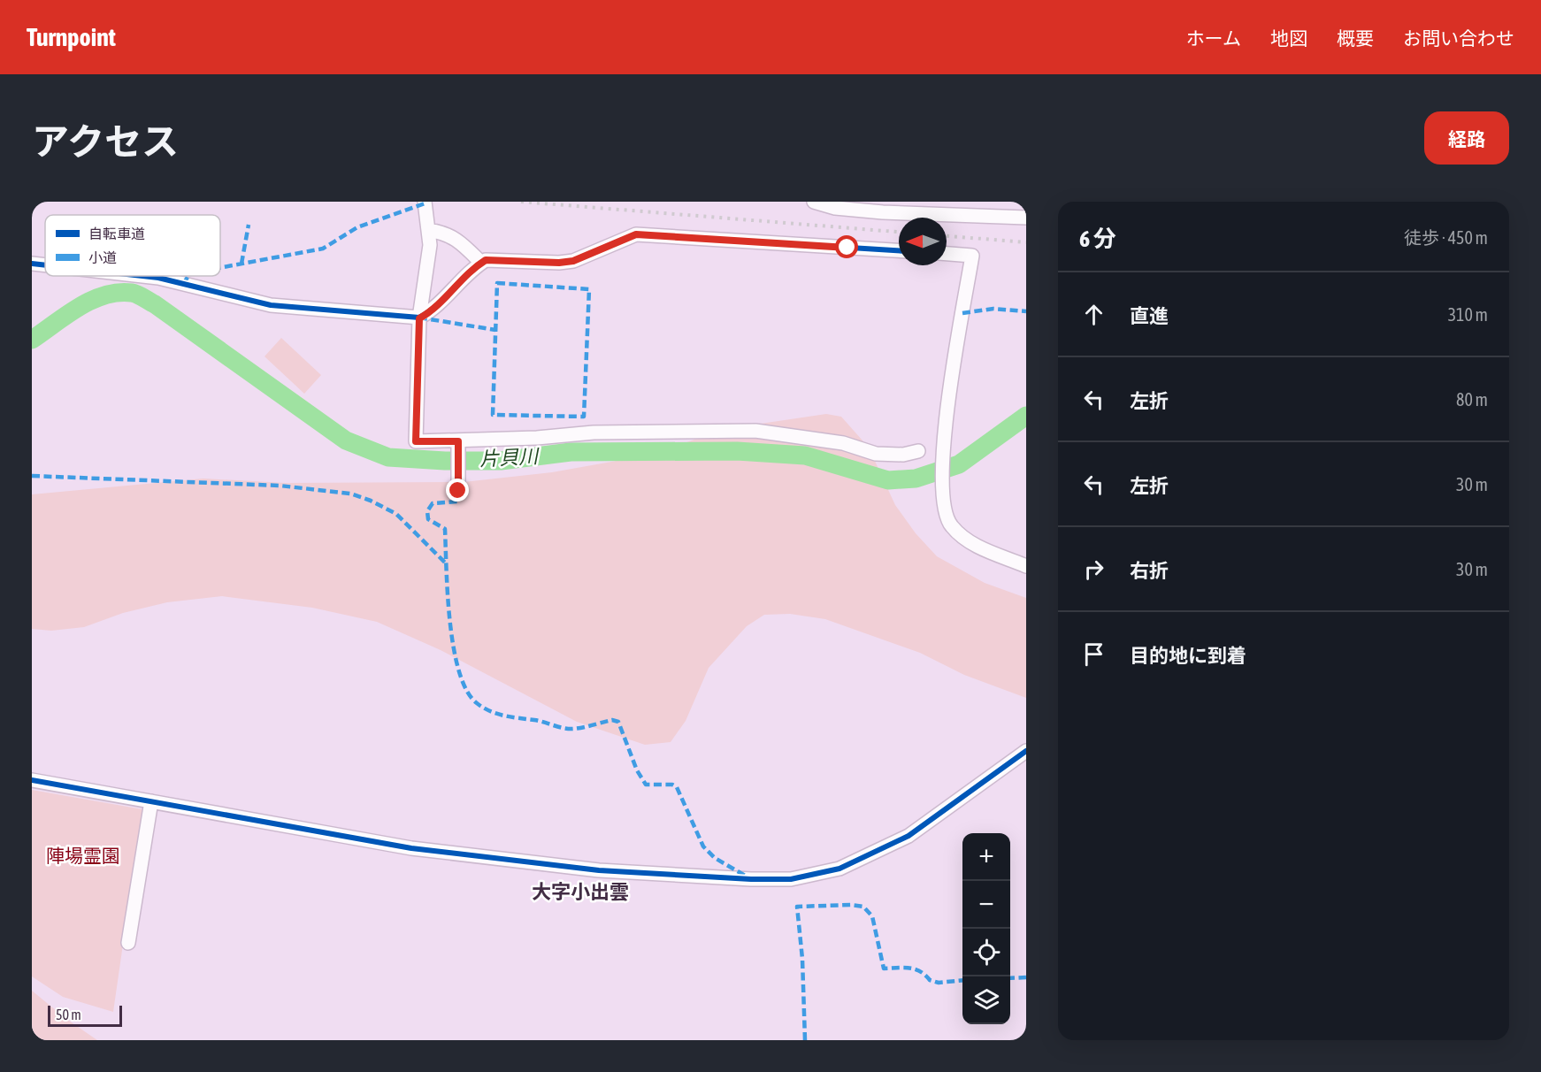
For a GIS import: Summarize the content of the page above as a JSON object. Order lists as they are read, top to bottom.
{
  "districts": ["大字小出雲"],
  "water": ["片貝川"],
  "parks": ["陣場霊園"],
  "legend": ["自転車道", "小道"],
  "scale_bar": "50 m",
  "north": "left",
  "page": {
    "header": "Turnpoint",
    "nav": [
      "ホーム",
      "地図",
      "概要",
      "お問い合わせ"
    ],
    "title": "アクセス",
    "buttons": "経路",
    "heading": ["6 分", "徒歩 · 450 m"],
    "list": [
      ["直進", "310 m"],
      ["左折", "80 m"],
      ["左折", "30 m"],
      ["右折", "30 m"],
      "目的地に到着"
    ],
    "map_buttons": ["+", "−"],
    "scale": "50 m"
  }
}
